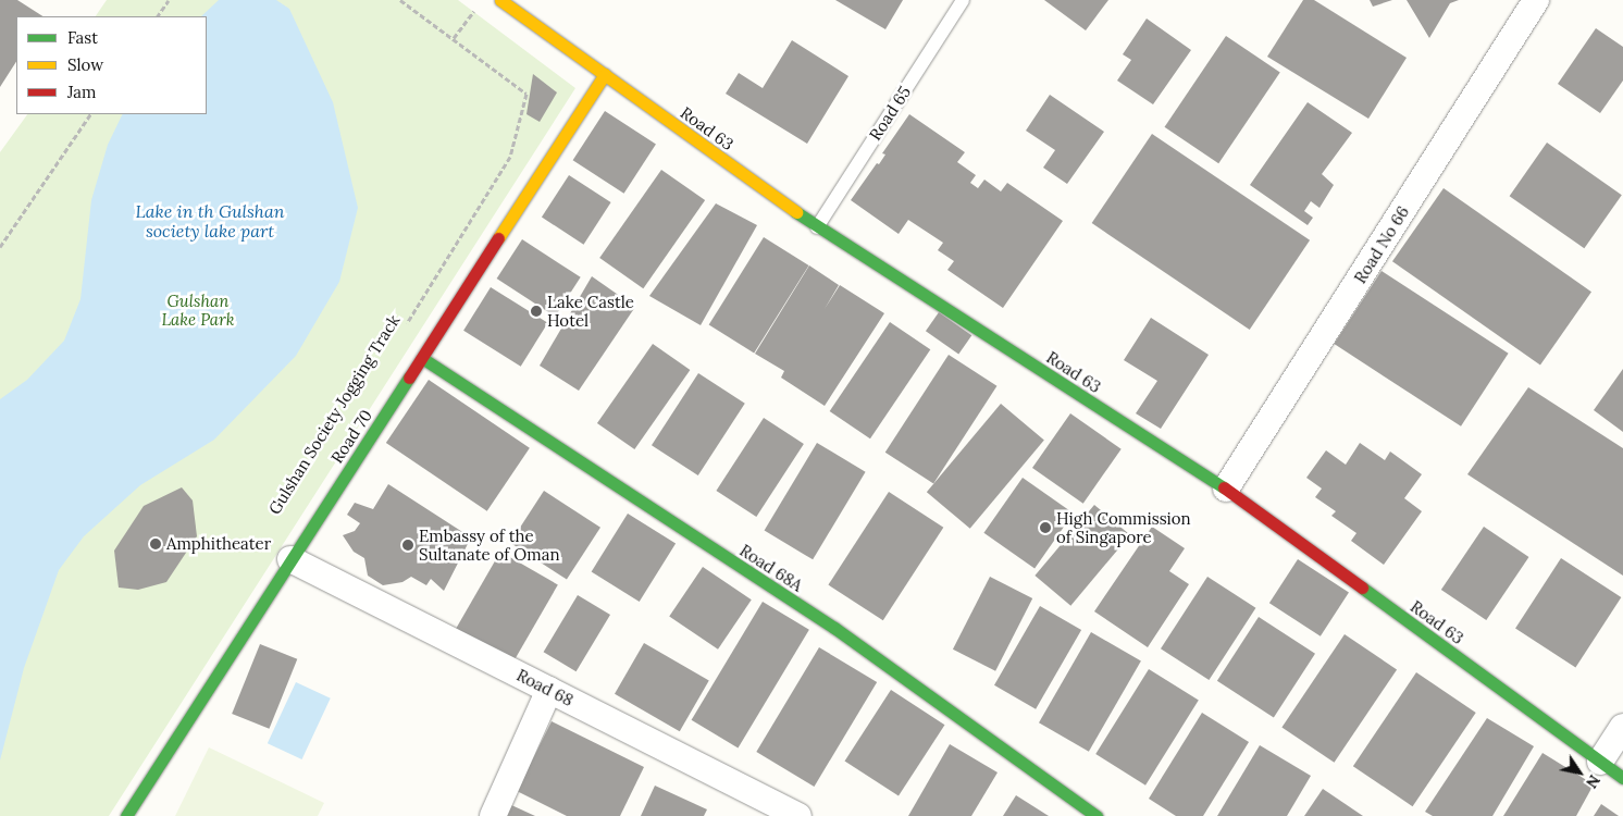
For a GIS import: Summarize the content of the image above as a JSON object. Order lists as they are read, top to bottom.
{
  "streets": {
    "street": [
      "Road 63",
      "Road No 66",
      "Road 70",
      "Road 68A",
      "Road 68"
    ],
    "lane": ["Road 65"],
    "path": ["Gulshan Society Jogging Track"]
  },
  "crossings": [
    ["Road 65", "Road 63"],
    ["Road 63", "Road No 66"],
    ["Road 63", "Road 70"],
    ["Road 70", "Road 68A"],
    ["Road 70", "Road 68"]
  ],
  "water": ["Lake in th Gulshan society lake part"],
  "parks": ["Gulshan Lake Park"],
  "places": [
    "Lake Castle Hotel",
    "High Commission of Singapore",
    "Amphitheater",
    "Embassy of the Sultanate of Oman"
  ],
  "legend": ["Fast", "Slow", "Jam"],
  "north": "bottom right"
}
